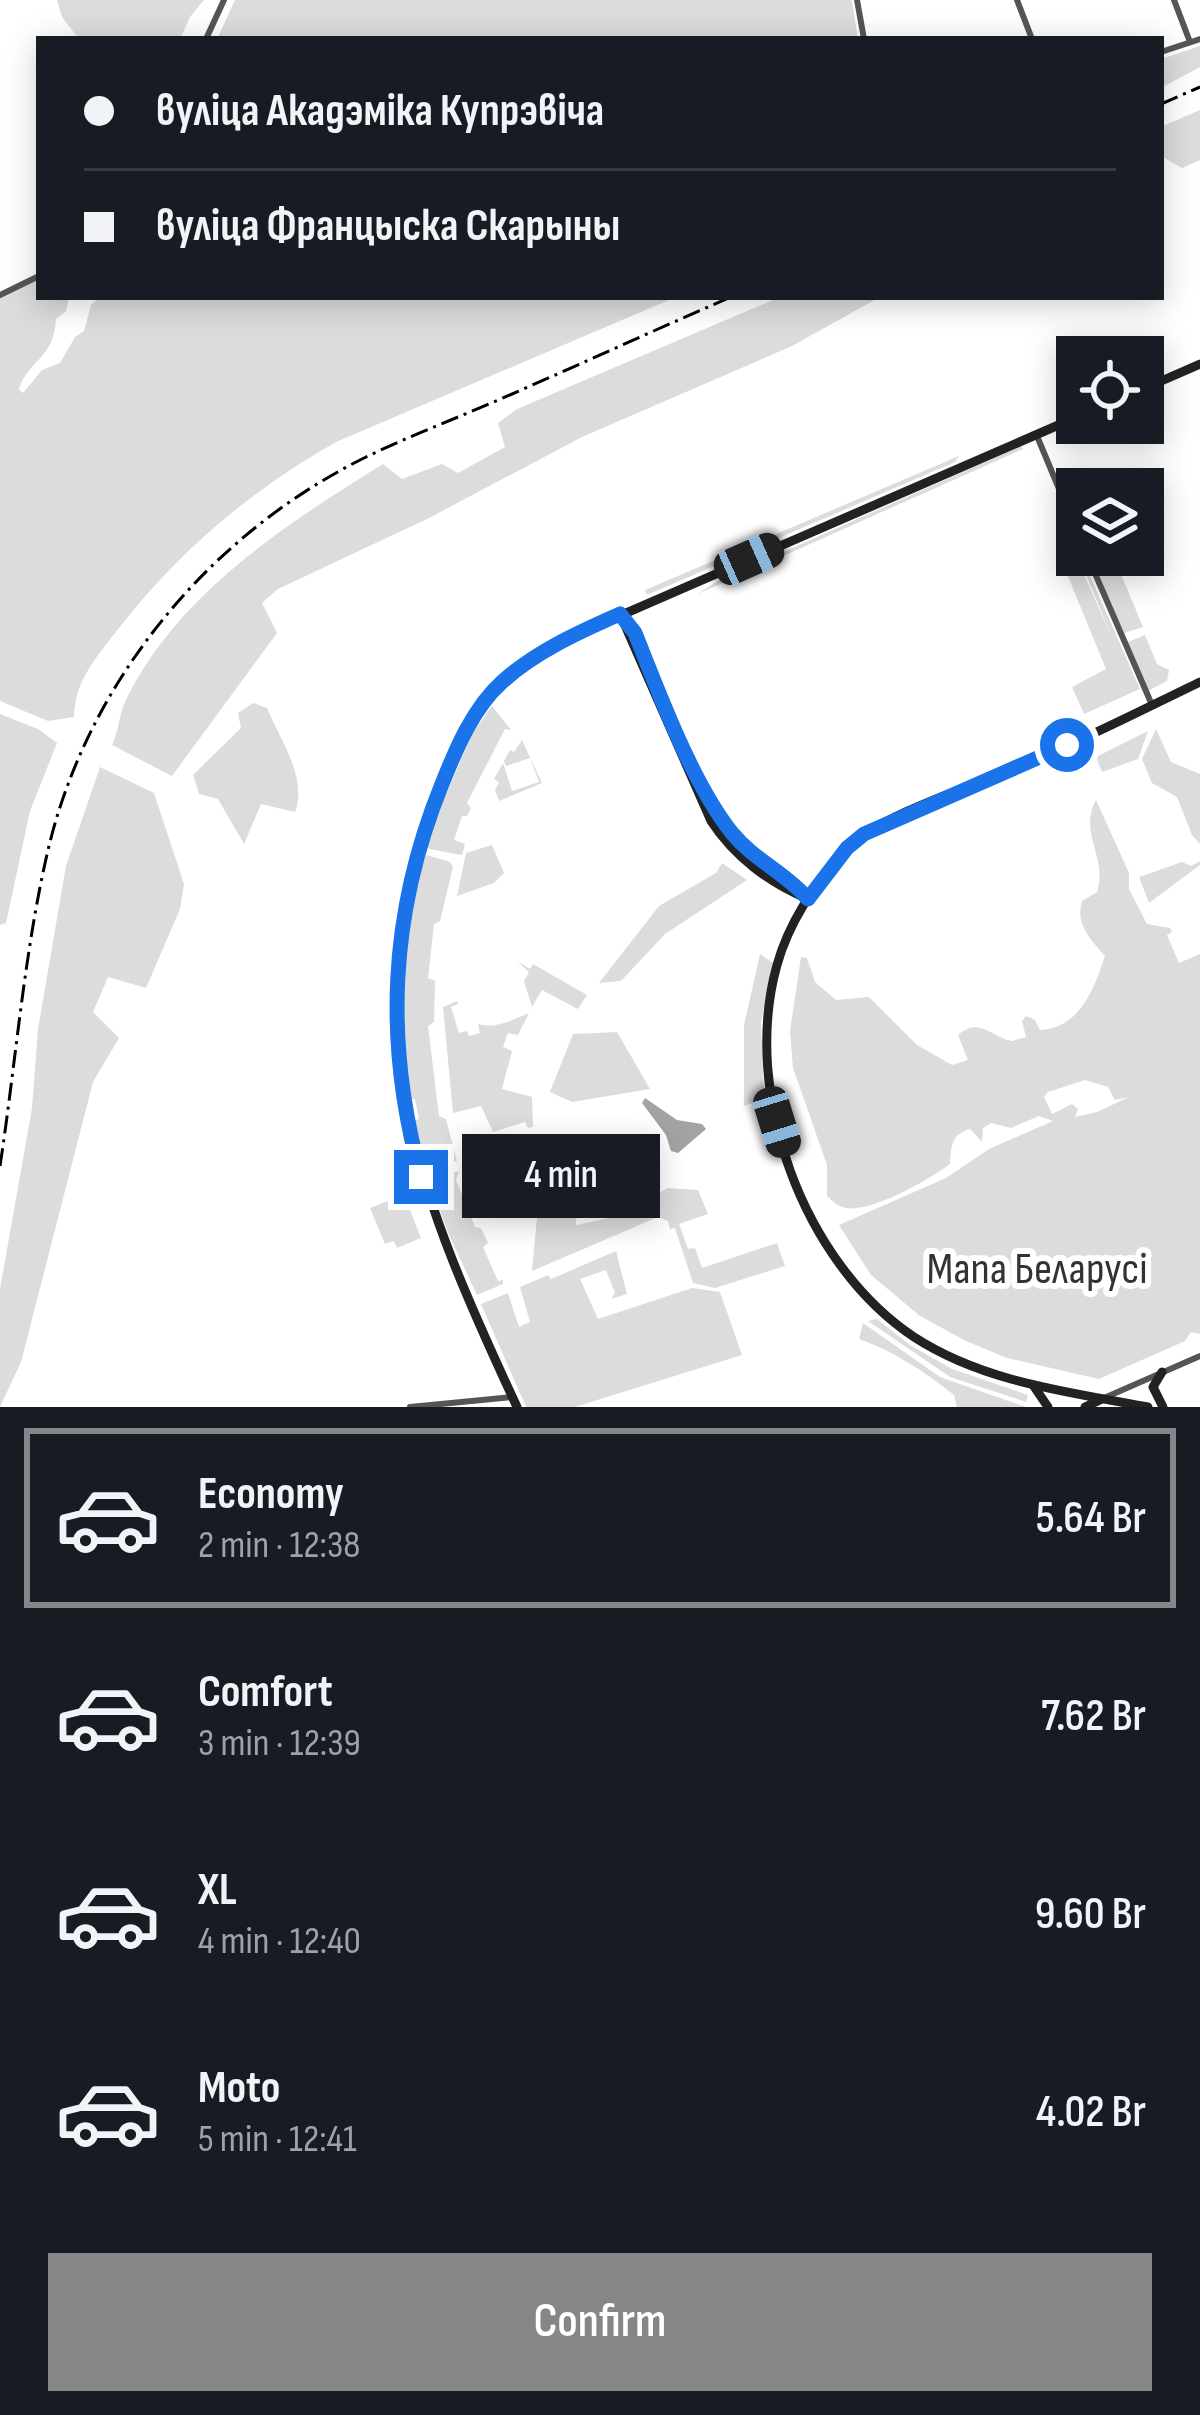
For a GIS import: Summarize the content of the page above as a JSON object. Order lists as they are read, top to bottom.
{
  "parks": ["Мапа Беларусі"],
  "page": {
    "banner": ["вуліца Акадэміка Купрэвіча", "вуліца Францыска Скарыны"],
    "bubble": "4 min",
    "list": [
      {
        "name": "Economy",
        "note": "2 min · 12:38",
        "value": "5.64 Br"
      },
      {
        "name": "Comfort",
        "note": "3 min · 12:39",
        "value": "7.62 Br"
      },
      {
        "name": "XL",
        "note": "4 min · 12:40",
        "value": "9.60 Br"
      },
      {
        "name": "Moto",
        "note": "5 min · 12:41",
        "value": "4.02 Br"
      }
    ],
    "buttons": "Confirm"
  }
}
